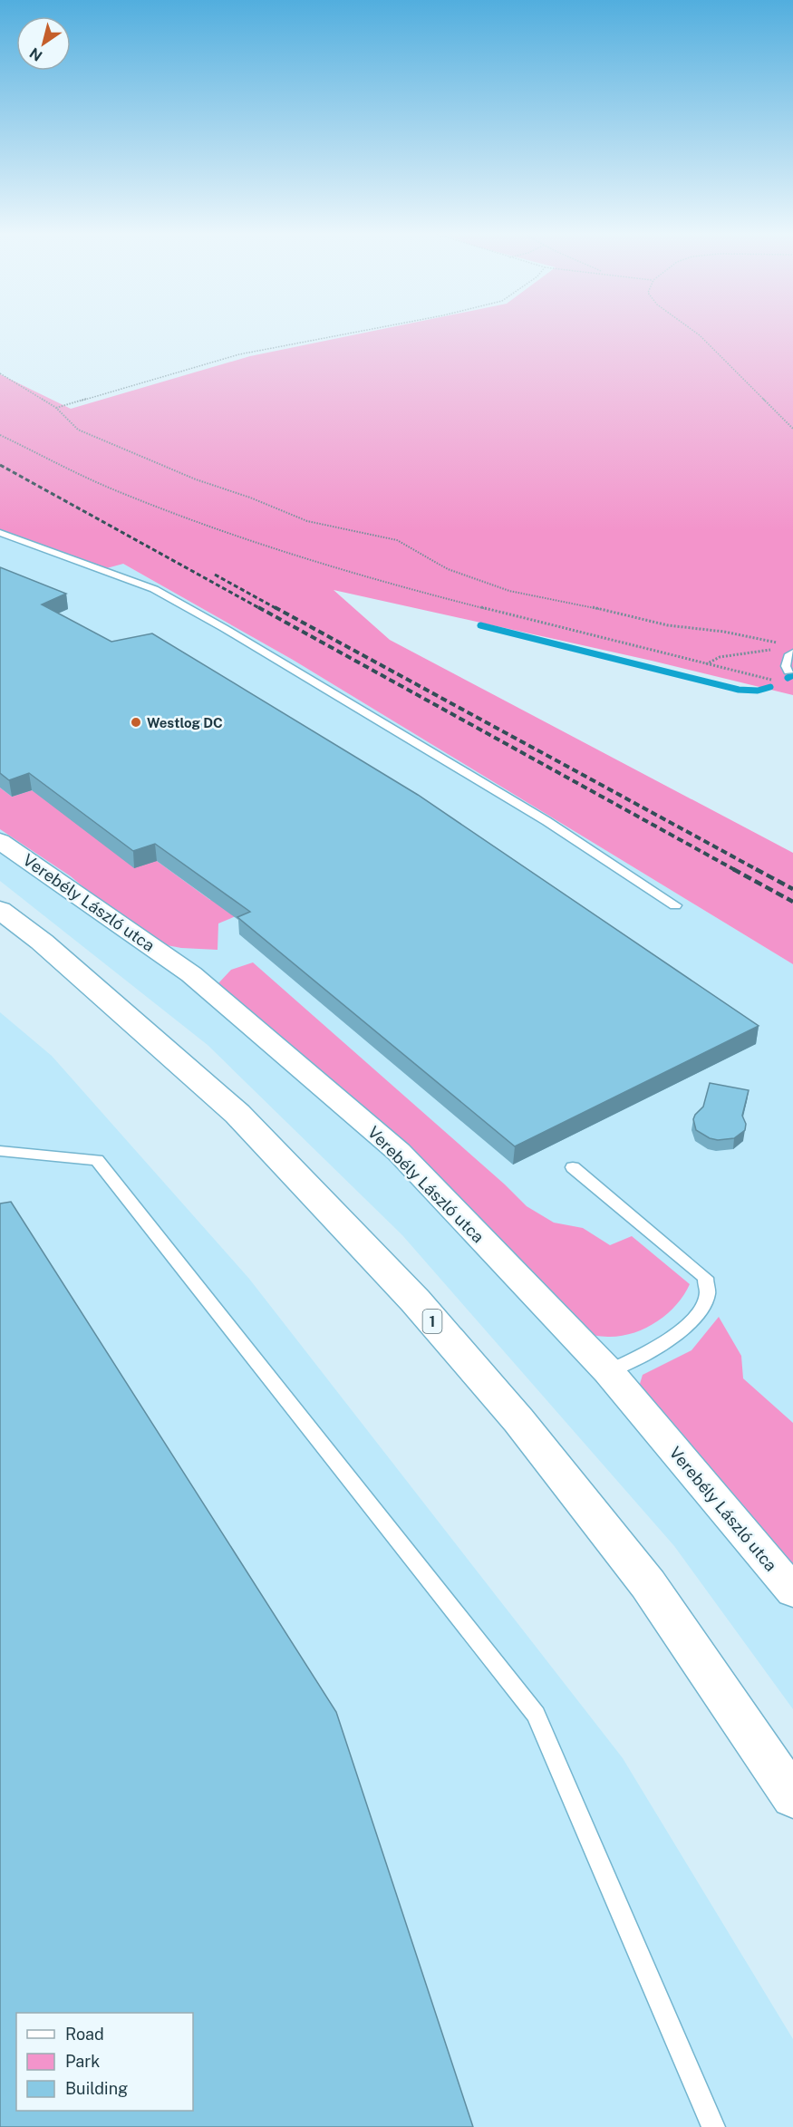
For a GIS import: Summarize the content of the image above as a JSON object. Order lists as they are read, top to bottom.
{
  "streets": {
    "main road": ["1"],
    "street": ["Verebély László utca"]
  },
  "places": ["Westlog DC"],
  "legend": ["Road", "Park", "Building"],
  "north": "bottom left"
}
